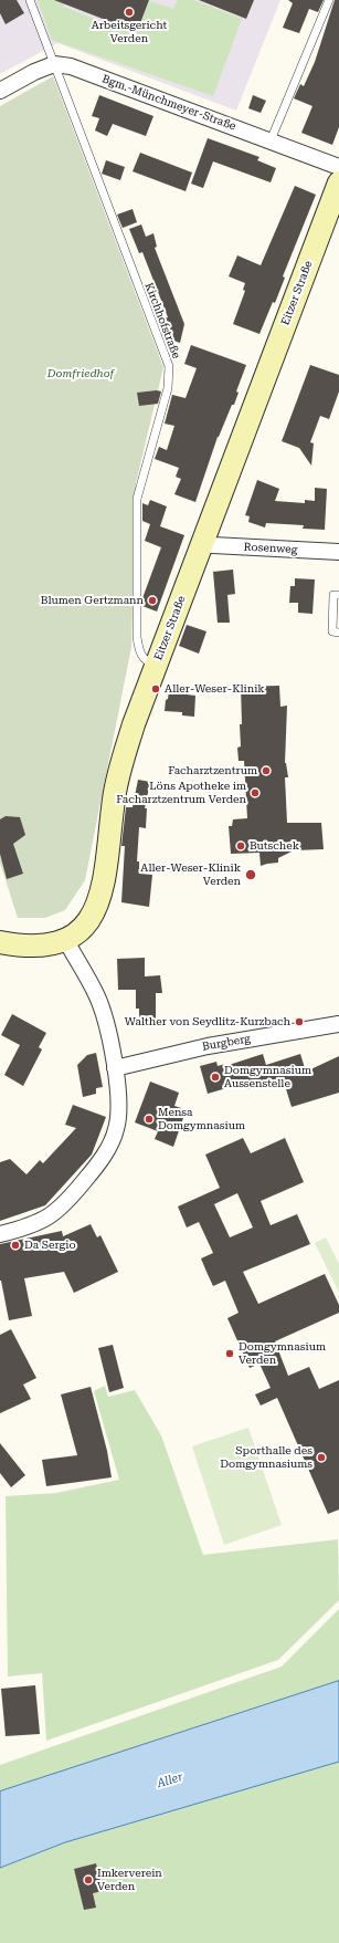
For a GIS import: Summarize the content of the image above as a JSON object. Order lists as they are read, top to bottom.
{
  "streets": {
    "main road": ["Eitzer Straße"],
    "street": ["Bgm.-Münchmeyer-Straße", "Rosenweg", "Burgberg"],
    "lane": ["Kirchhofstraße"]
  },
  "crossings": [
    ["Bgm.-Münchmeyer-Straße", "Kirchhofstraße"],
    ["Eitzer Straße", "Kirchhofstraße"],
    ["Eitzer Straße", "Rosenweg"]
  ],
  "water": ["Aller"],
  "parks": ["Domfriedhof"],
  "places": [
    "Arbeitsgericht Verden",
    "Blumen Gertzmann",
    "Aller-Weser-Klinik",
    "Facharztzentrum",
    "Löns Apotheke im Facharztzentrum Verden",
    "Butschek",
    "Aller-Weser-Klinik Verden",
    "Walther von Seydlitz-Kurzbach",
    "Domgymnasium Aussenstelle",
    "Mensa Domgymnasium",
    "Da Sergio",
    "Domgymnasium Verden",
    "Sporthalle des Domgymnasiums",
    "Imkerverein Verden"
  ]
}
